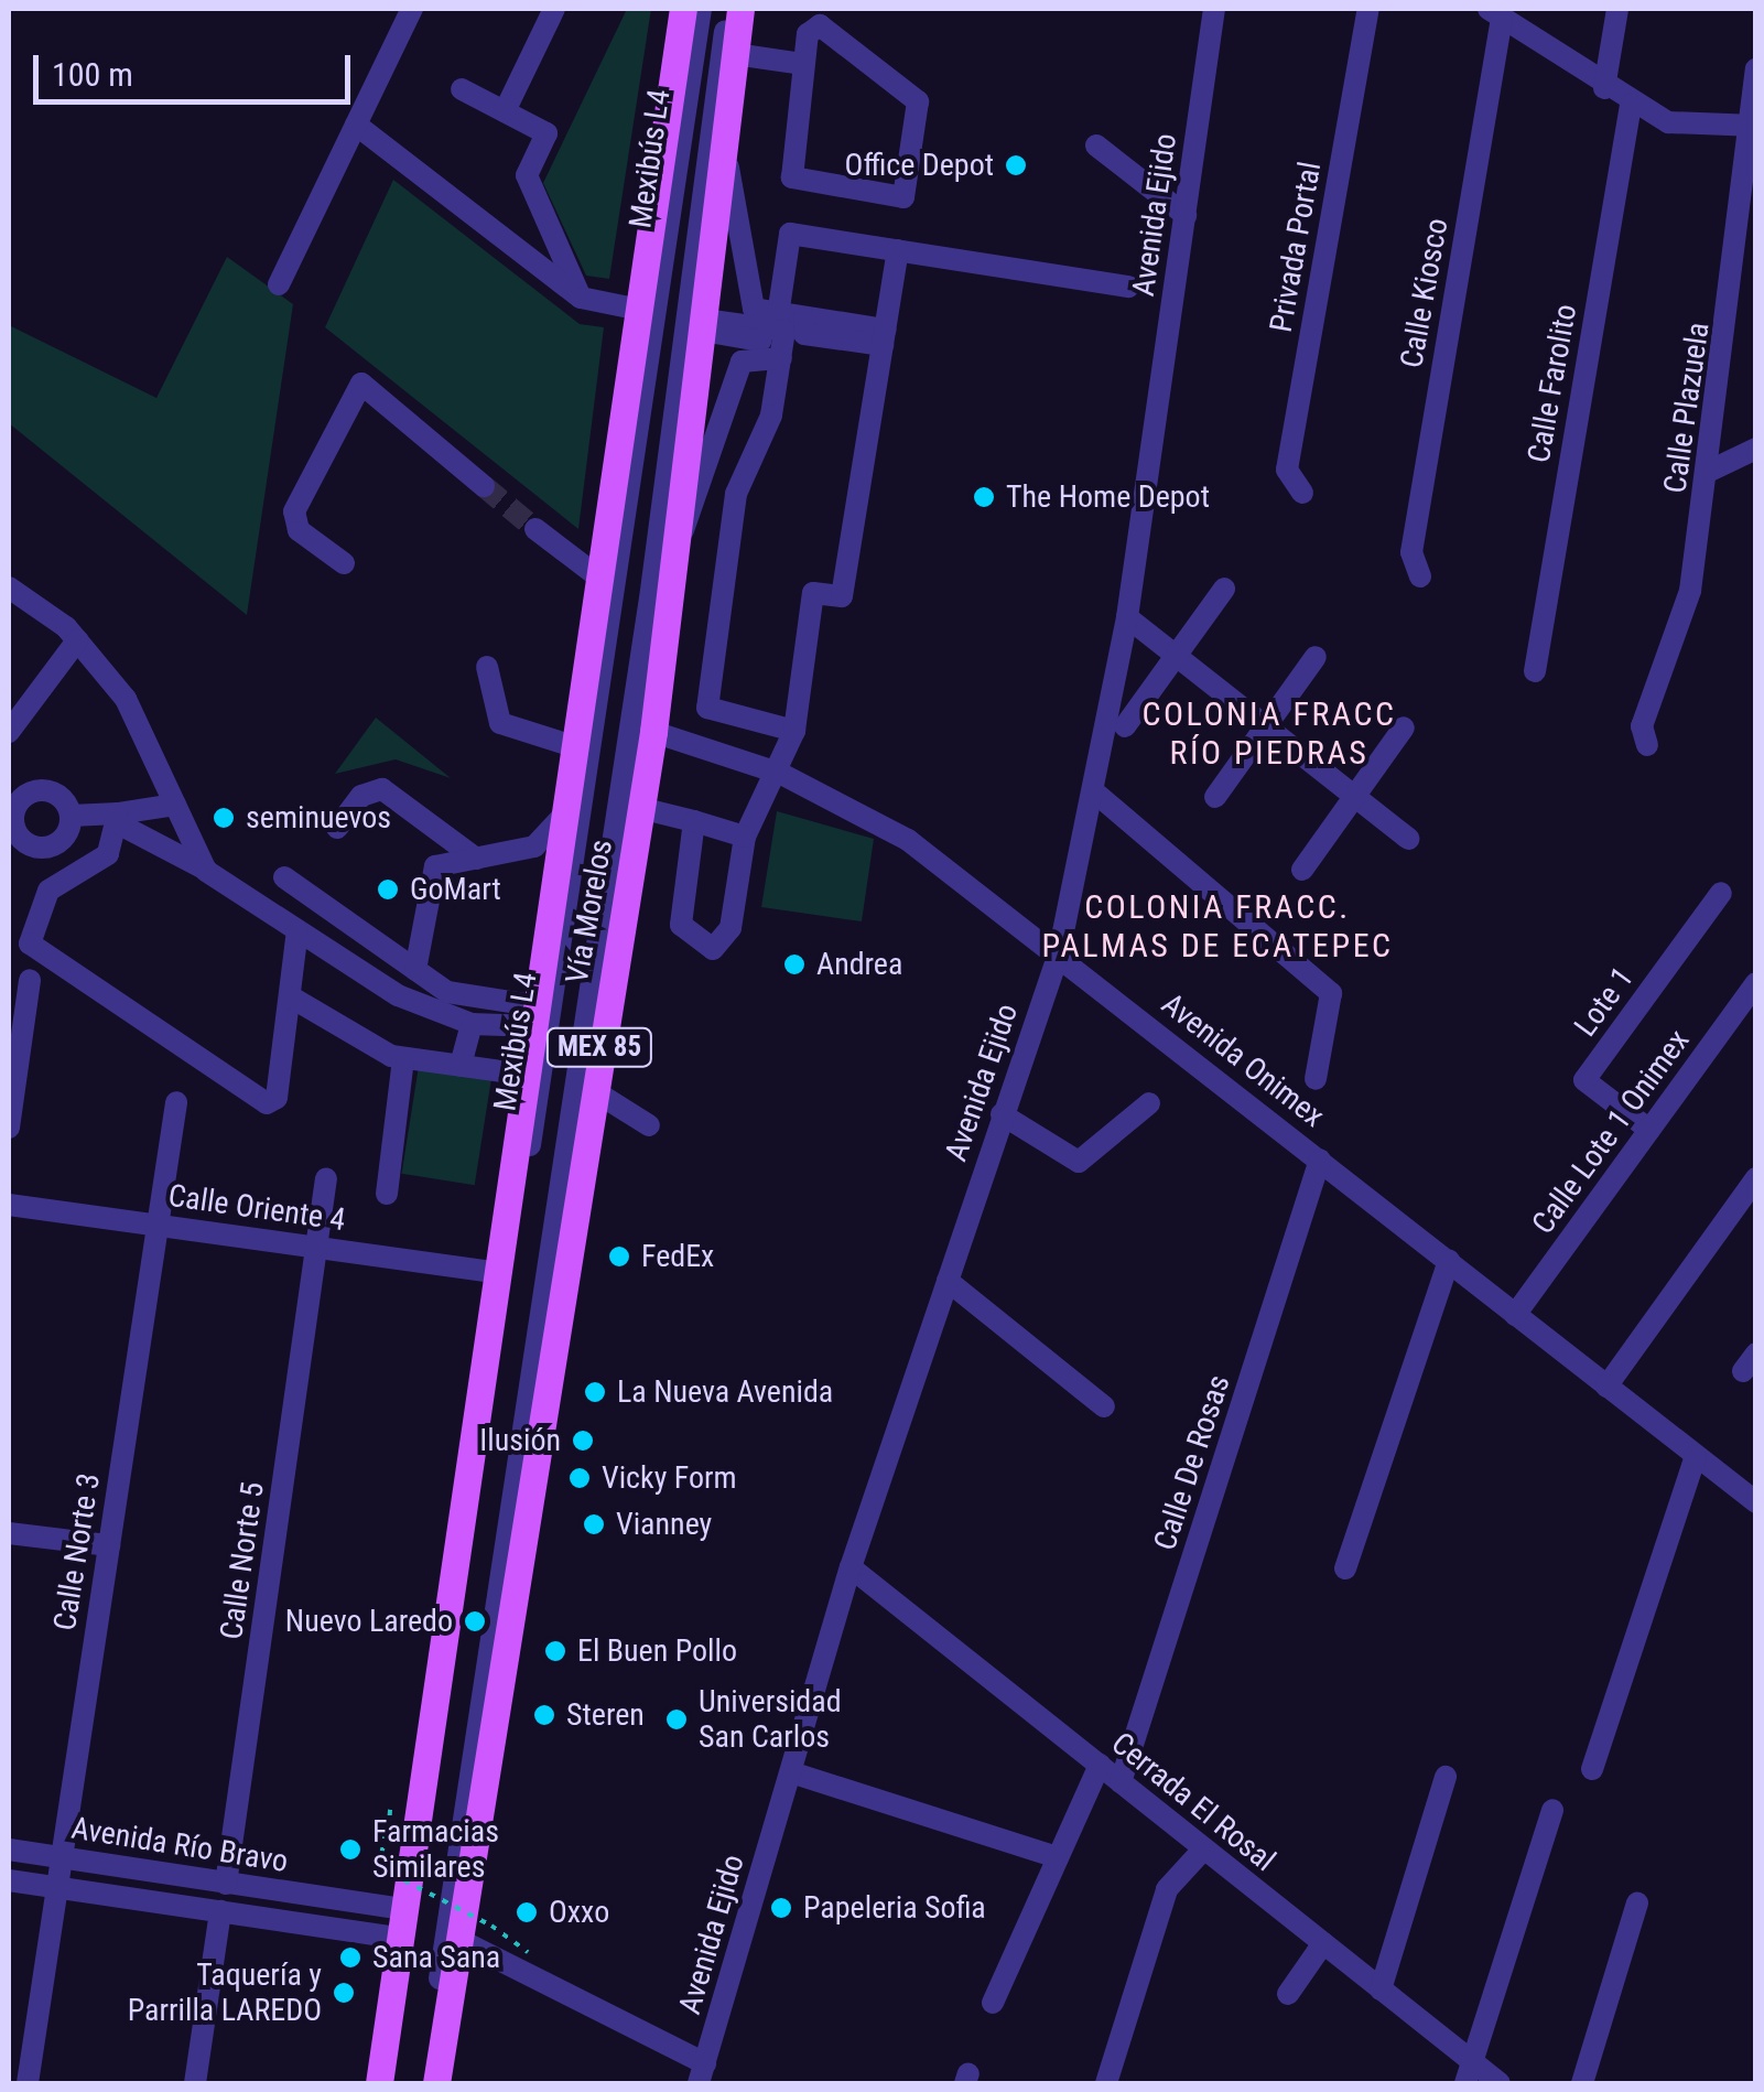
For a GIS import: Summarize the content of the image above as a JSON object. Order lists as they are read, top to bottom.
{
  "streets": {
    "main road": ["Vía Morelos", "MEX 85"],
    "street": [
      "Mexibús L4",
      "Avenida Ejido",
      "Privada Portal",
      "Calle Kiosco",
      "Calle Farolito",
      "Calle Plazuela",
      "Lote 1",
      "Avenida Onimex",
      "Calle Lote 1 Onimex",
      "Calle Oriente 4",
      "Calle De Rosas",
      "Calle Norte 3",
      "Calle Norte 5",
      "Cerrada El Rosal",
      "Avenida Río Bravo"
    ]
  },
  "crossings": [
    ["Mexibús L4", "Vía Morelos"],
    ["Avenida Ejido", "Avenida Onimex"],
    ["Avenida Ejido", "Cerrada El Rosal"],
    ["Vía Morelos", "Avenida Onimex"],
    ["Vía Morelos", "Calle Oriente 4"],
    ["Vía Morelos", "Avenida Río Bravo"],
    ["Lote 1", "Calle Lote 1 Onimex"],
    ["Avenida Onimex", "Calle Lote 1 Onimex"],
    ["Avenida Onimex", "Calle De Rosas"],
    ["Calle Oriente 4", "Calle Norte 3"],
    ["Calle Oriente 4", "Calle Norte 5"],
    ["Calle De Rosas", "Cerrada El Rosal"],
    ["Calle Norte 3", "Avenida Río Bravo"],
    ["Calle Norte 5", "Avenida Río Bravo"]
  ],
  "districts": ["COLONIA FRACC RÍO PIEDRAS", "COLONIA FRACC. PALMAS DE ECATEPEC"],
  "places": [
    "Office Depot",
    "The Home Depot",
    "seminuevos",
    "GoMart",
    "Andrea",
    "FedEx",
    "La Nueva Avenida",
    "Ilusión",
    "Vicky Form",
    "Vianney",
    "Nuevo Laredo",
    "El Buen Pollo",
    "Steren",
    "Universidad San Carlos",
    "Farmacias Similares",
    "Papeleria Sofia",
    "Oxxo",
    "Sana Sana",
    "Taquería y Parrilla LAREDO"
  ],
  "scale_bar": "100 m"
}
